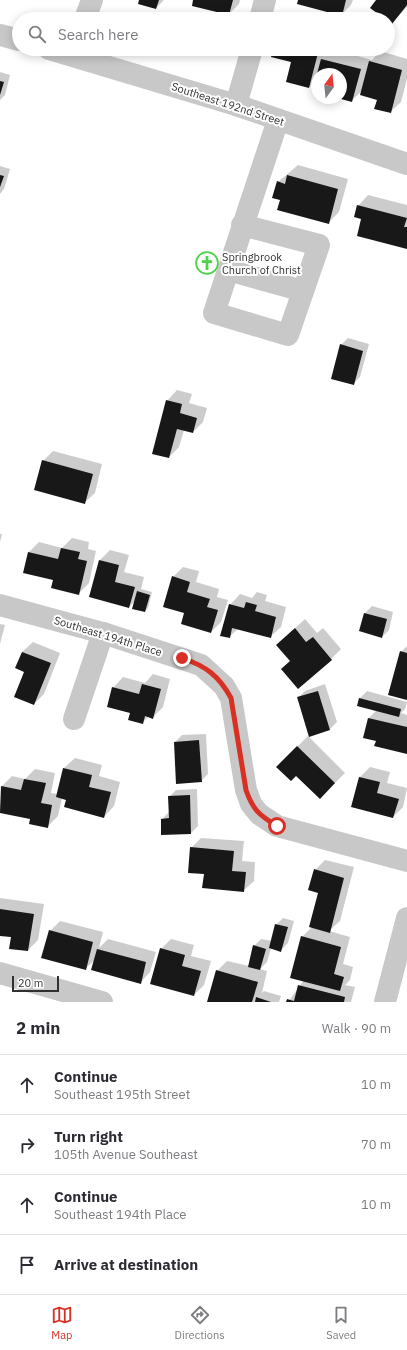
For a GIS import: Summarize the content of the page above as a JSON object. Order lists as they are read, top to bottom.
{
  "streets": {
    "street": ["Southeast 192nd Street", "Southeast 194th Place"]
  },
  "places": {
    "church": ["Springbrook Church of Christ"]
  },
  "scale_bar": "20 m",
  "north": "top",
  "page": {
    "search": "Search here",
    "scale": "20 m",
    "heading": ["2 min", "Walk · 90 m"],
    "list": [
      ["Continue", "Southeast 195th Street", "10 m"],
      ["Turn right", "105th Avenue Southeast", "70 m"],
      ["Continue", "Southeast 194th Place", "10 m"],
      "Arrive at destination"
    ],
    "nav": ["Map", "Directions", "Saved"]
  }
}
